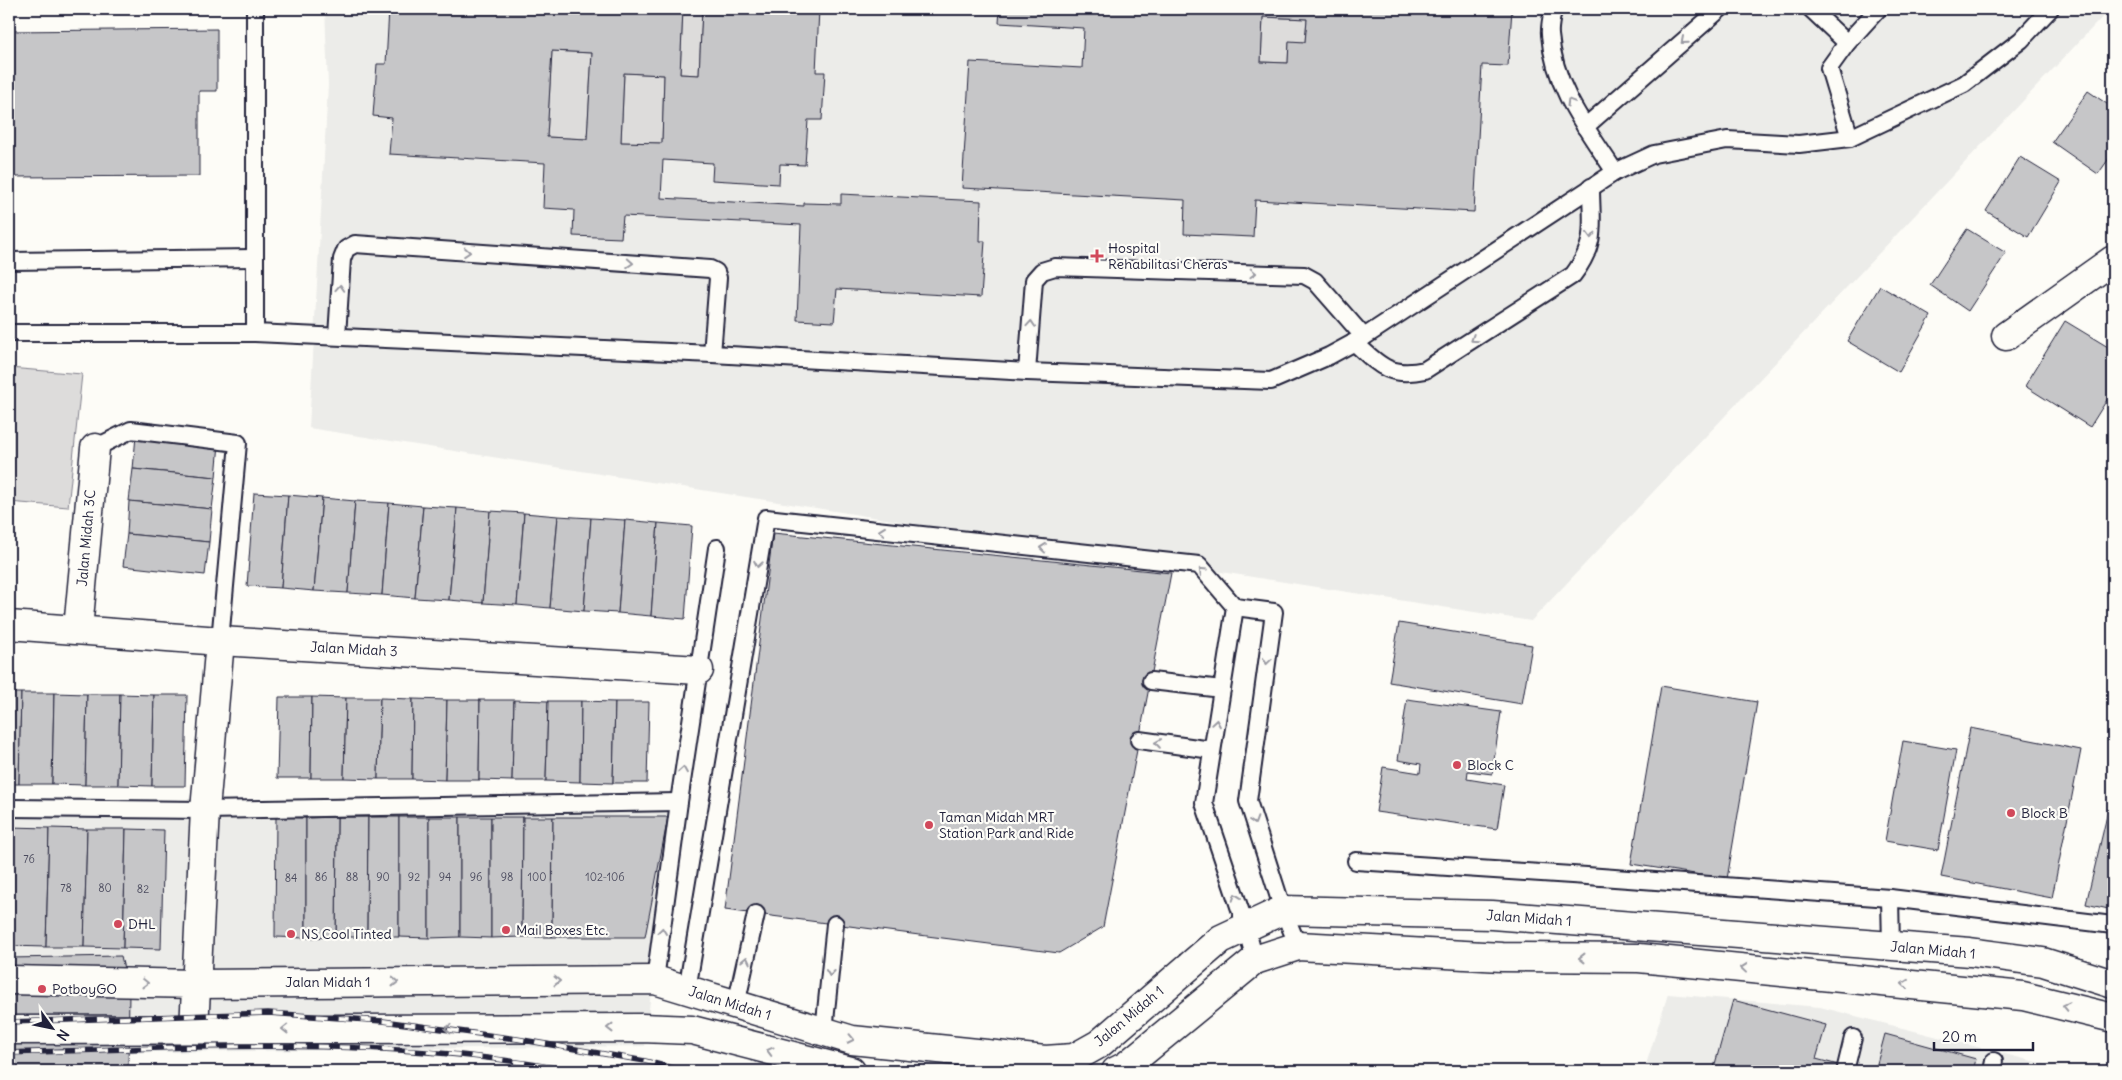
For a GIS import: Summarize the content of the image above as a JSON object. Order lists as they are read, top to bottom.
{
  "streets": {
    "street": ["Jalan Midah 3C", "Jalan Midah 3", "Jalan Midah 1"]
  },
  "crossings": [
    ["Jalan Midah 3C", "Jalan Midah 3"]
  ],
  "places": {
    "health": ["Hospital Rehabilitasi Cheras"],
    "other": [
      "Block C",
      "Block B",
      "Taman Midah MRT Station Park and Ride",
      "DHL",
      "Mail Boxes Etc.",
      "NS Cool Tinted",
      "PotboyGO"
    ]
  },
  "house_numbers": [
    "76",
    "86",
    "88",
    "90",
    "92",
    "94",
    "96",
    "98",
    "100",
    "102-106",
    "84",
    "78",
    "80",
    "82"
  ],
  "scale_bar": "20 m",
  "north": "bottom right"
}
